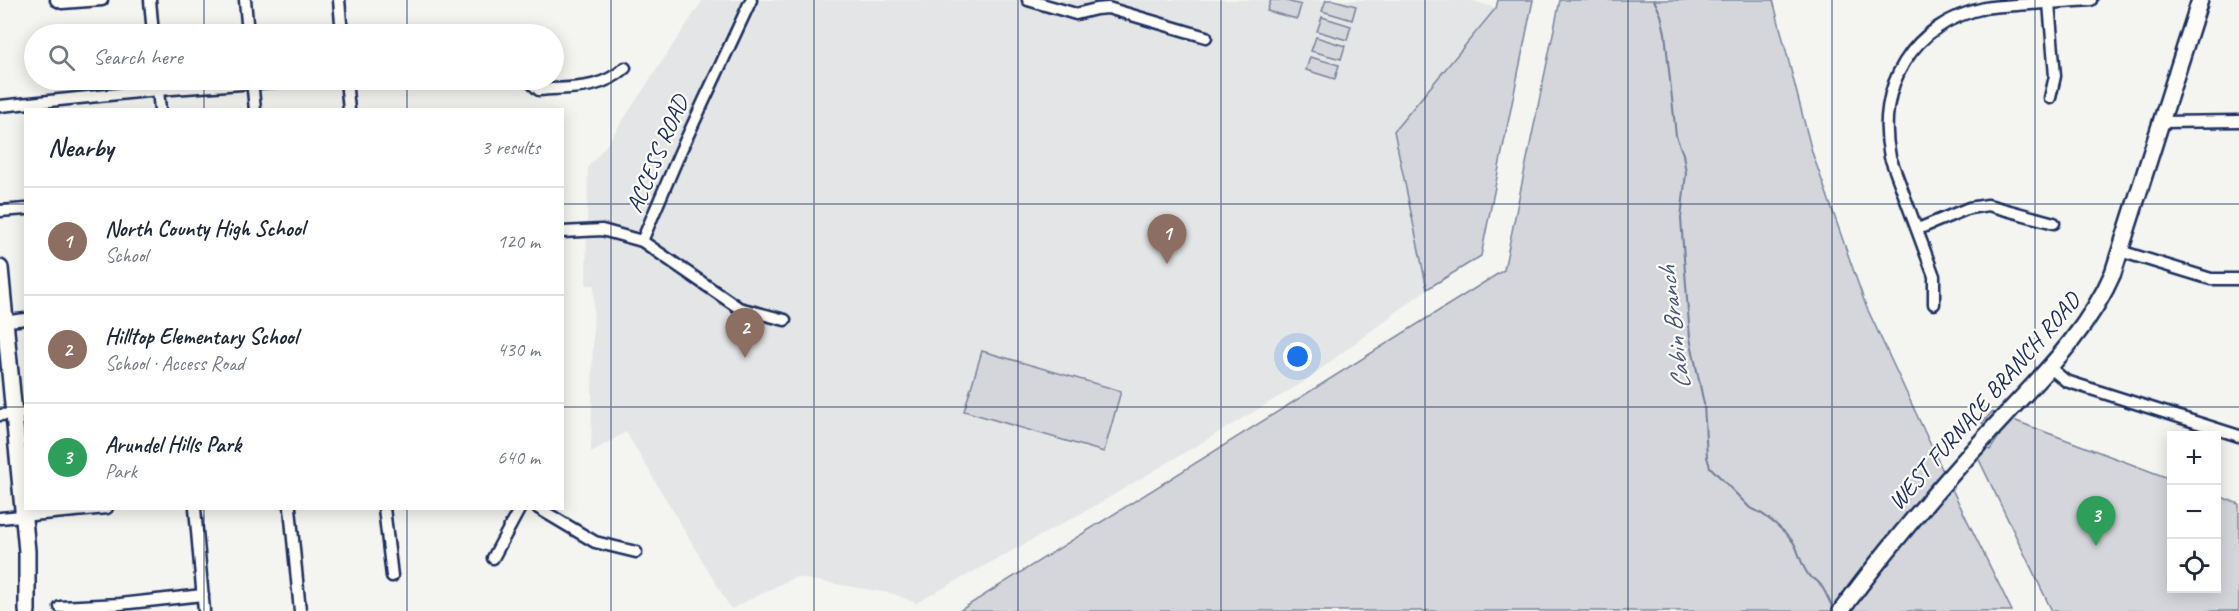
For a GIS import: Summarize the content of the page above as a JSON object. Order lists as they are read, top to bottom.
{
  "streets": {
    "main road": ["WEST FURNACE BRANCH ROAD"],
    "street": ["ACCESS ROAD"]
  },
  "water": ["Cabin Branch"],
  "page": {
    "search": "Search here",
    "heading": ["Nearby", "3 results"],
    "list": [
      {
        "mark": "1",
        "name": "North County High School",
        "note": "School",
        "value": "120 m"
      },
      {
        "mark": "2",
        "name": "Hilltop Elementary School",
        "note": "School · Access Road",
        "value": "430 m"
      },
      {
        "mark": "3",
        "name": "Arundel Hills Park",
        "note": "Park",
        "value": "640 m"
      }
    ],
    "pins": ["1", "2", "3"],
    "map_buttons": ["+", "−"]
  }
}
